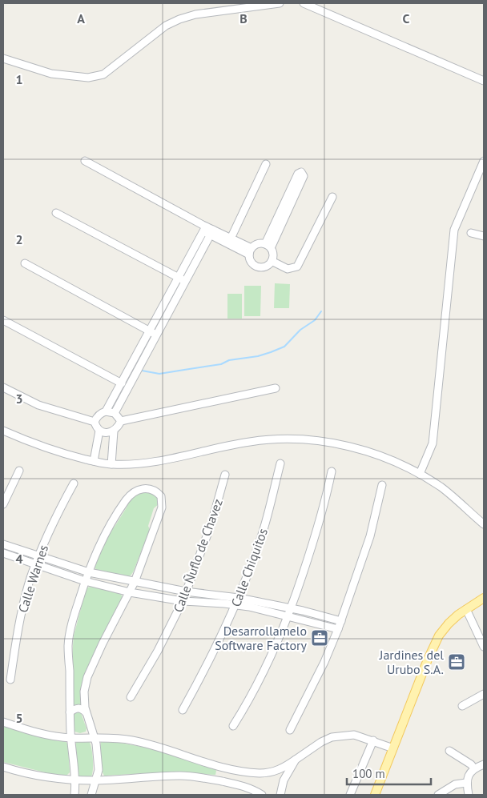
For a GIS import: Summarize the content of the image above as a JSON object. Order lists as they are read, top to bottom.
{
  "streets": {
    "street": ["Calle Ñuflo de Chavez", "Calle Chiquitos", "Calle Warnes"]
  },
  "places": {
    "office": ["Desarrollamelo Software Factory", "Jardines del Urubo S.A."]
  },
  "scale_bar": "100 m",
  "grid": {
    "columns": ["A", "B", "C"],
    "rows": [
      "1",
      "2",
      "3",
      "4",
      "5"
    ]
  }
}
